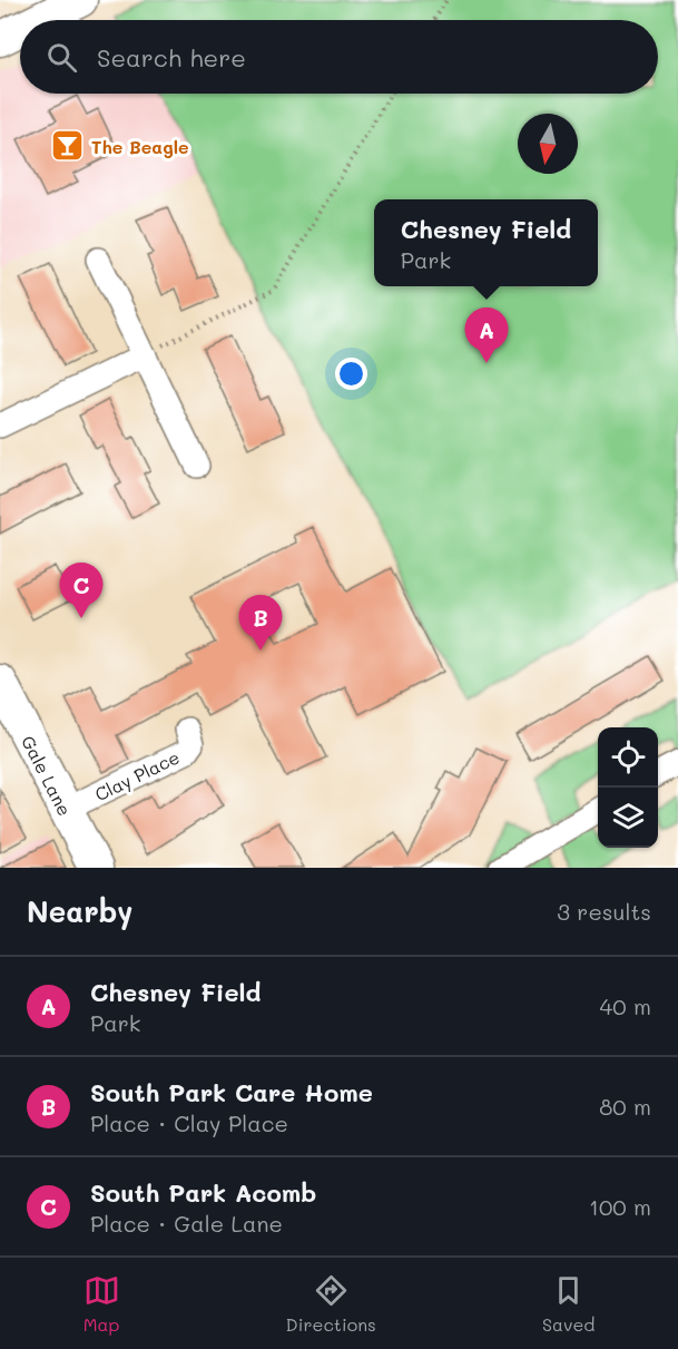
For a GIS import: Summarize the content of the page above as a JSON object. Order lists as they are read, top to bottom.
{
  "streets": {
    "street": ["Gale Lane", "Clay Place"]
  },
  "crossings": [
    ["Gale Lane", "Clay Place"]
  ],
  "places": {
    "bar": ["The Beagle"]
  },
  "north": "bottom",
  "page": {
    "search": "Search here",
    "popup": ["Chesney Field", "Park"],
    "pins": ["A", "C", "B"],
    "heading": ["Nearby", "3 results"],
    "list": [
      {
        "mark": "A",
        "name": "Chesney Field",
        "note": "Park",
        "value": "40 m"
      },
      {
        "mark": "B",
        "name": "South Park Care Home",
        "note": "Place · Clay Place",
        "value": "80 m"
      },
      {
        "mark": "C",
        "name": "South Park Acomb",
        "note": "Place · Gale Lane",
        "value": "100 m"
      }
    ],
    "nav": ["Map", "Directions", "Saved"]
  }
}
